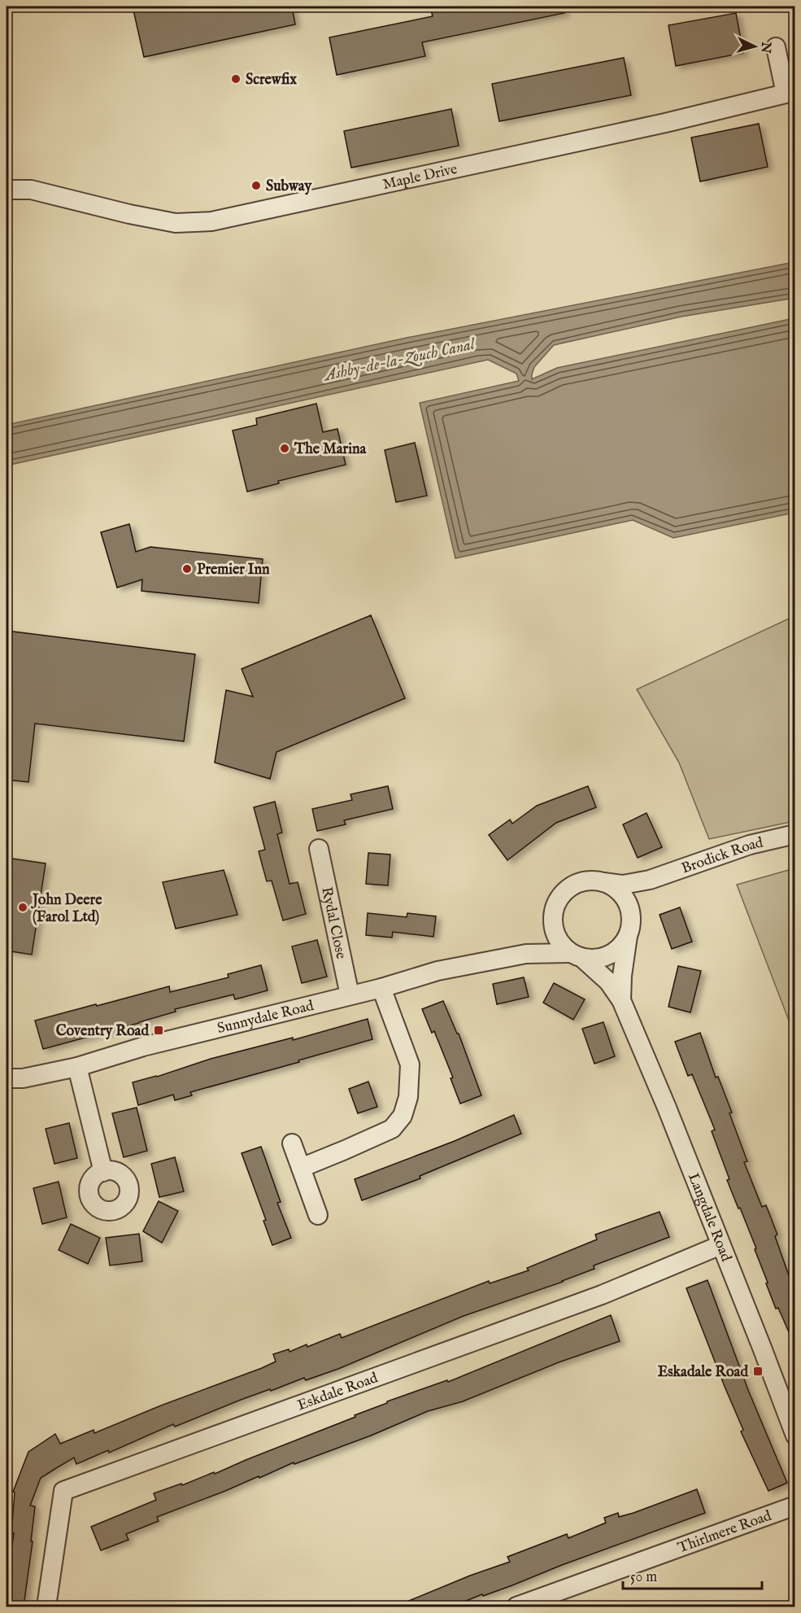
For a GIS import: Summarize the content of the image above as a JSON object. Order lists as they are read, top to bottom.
{
  "streets": {
    "street": [
      "Maple Drive",
      "Brodick Road",
      "Rydal Close",
      "Sunnydale Road",
      "Langdale Road",
      "Eskdale Road",
      "Thirlmere Road"
    ]
  },
  "crossings": [
    ["Brodick Road", "Sunnydale Road"],
    ["Brodick Road", "Langdale Road"],
    ["Rydal Close", "Sunnydale Road"],
    ["Sunnydale Road", "Langdale Road"],
    ["Langdale Road", "Eskdale Road"]
  ],
  "water": ["Ashby-de-la-Zouch Canal"],
  "places": {
    "other": [
      "Screwfix",
      "Subway",
      "The Marina",
      "Premier Inn",
      "John Deere (Farol Ltd)"
    ],
    "transit": ["Coventry Road", "Eskadale Road"]
  },
  "scale_bar": "50 m",
  "north": "right"
}
